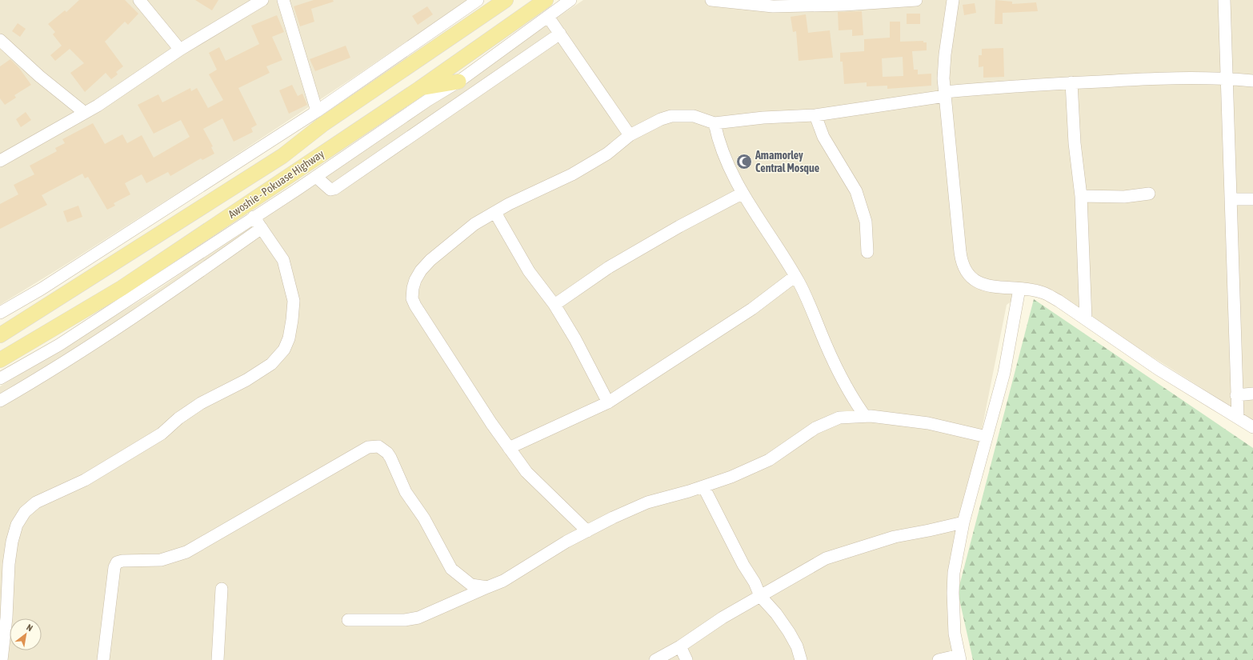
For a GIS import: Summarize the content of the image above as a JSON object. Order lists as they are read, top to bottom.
{
  "streets": {
    "main road": ["Awoshie - Pokuase Highway"]
  },
  "places": {
    "mosque": ["Amamorley Central Mosque"]
  },
  "north": "top right"
}
